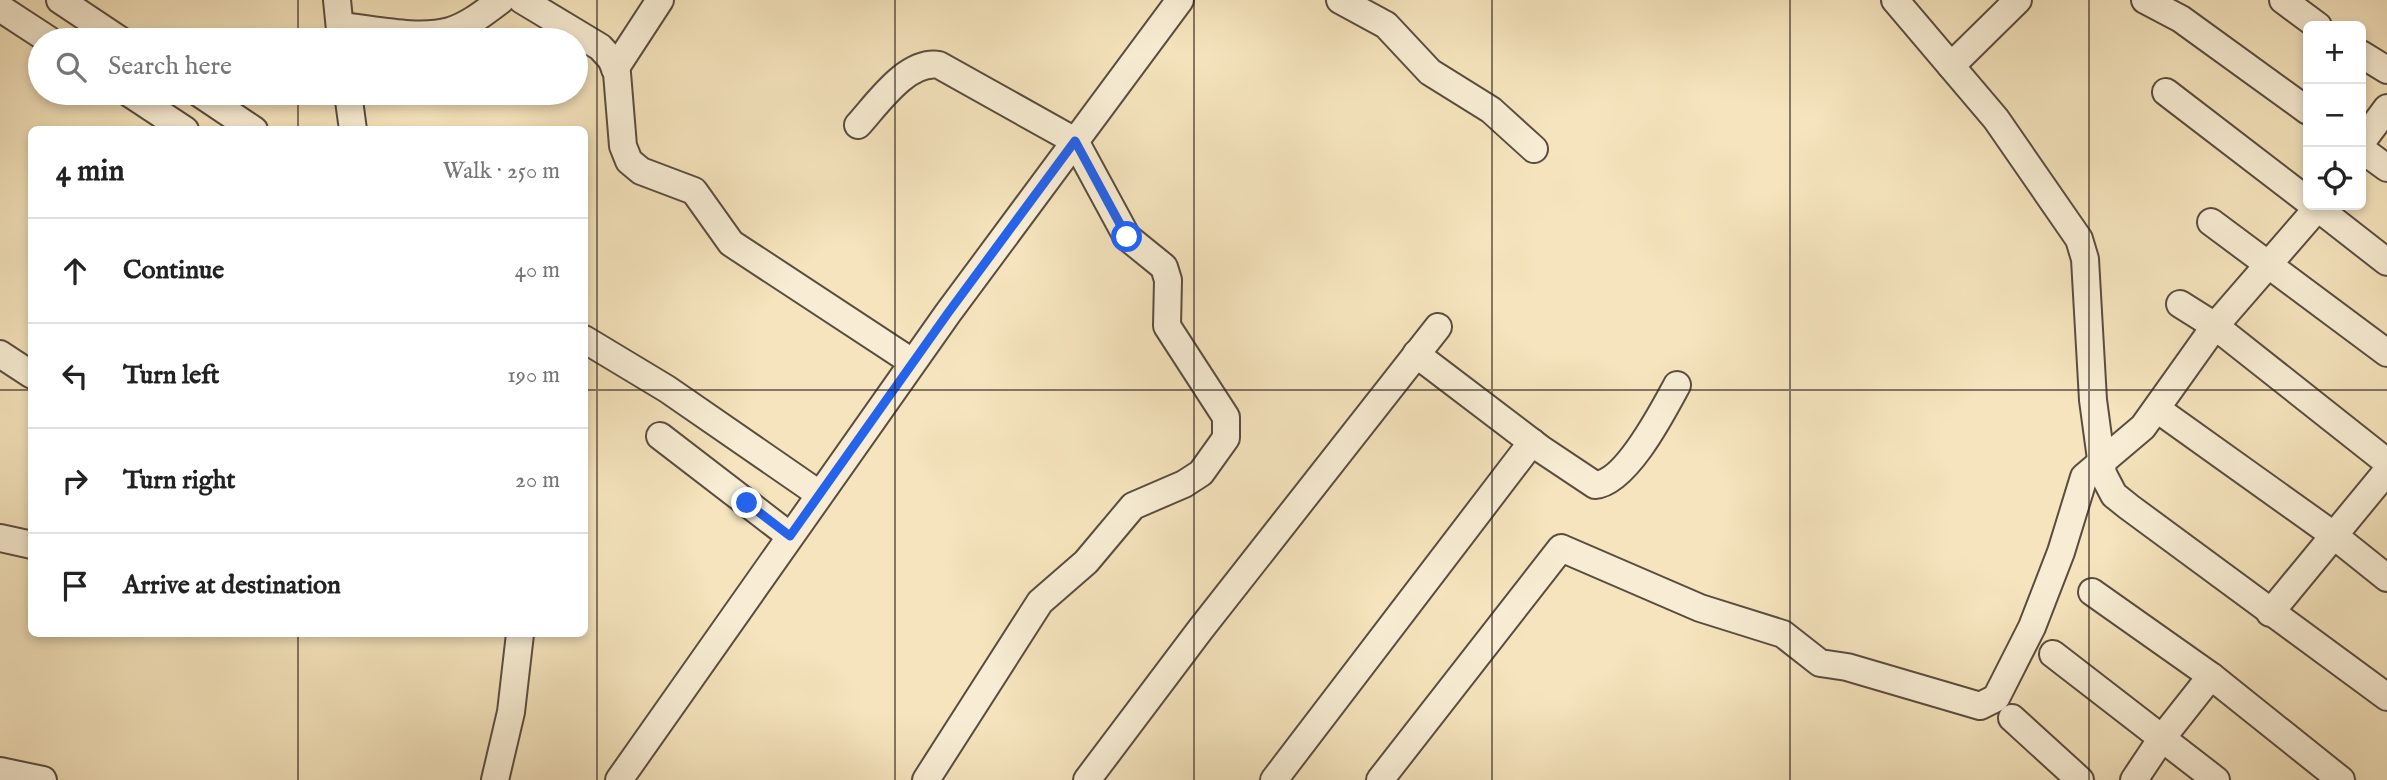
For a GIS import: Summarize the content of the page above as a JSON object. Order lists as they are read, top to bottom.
{
  "page": {
    "map_buttons": ["+", "−"],
    "search": "Search here",
    "heading": ["4 min", "Walk · 250 m"],
    "list": [
      ["Continue", "40 m"],
      ["Turn left", "190 m"],
      ["Turn right", "20 m"],
      "Arrive at destination"
    ]
  }
}
